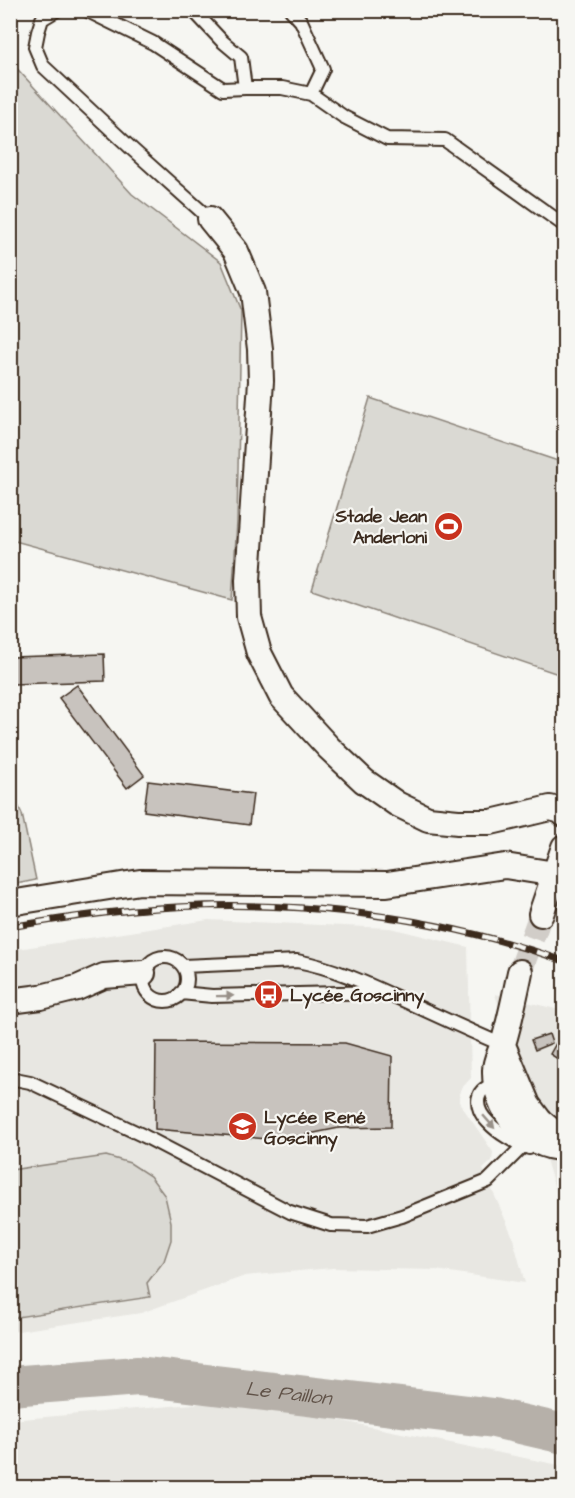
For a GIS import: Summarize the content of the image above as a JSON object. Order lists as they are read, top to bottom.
{
  "water": ["Le Paillon"],
  "places": {
    "sports": ["Stade Jean Anderloni"],
    "bus stop": ["Lycée Goscinny"],
    "school or university": ["Lycée René Goscinny"]
  }
}
